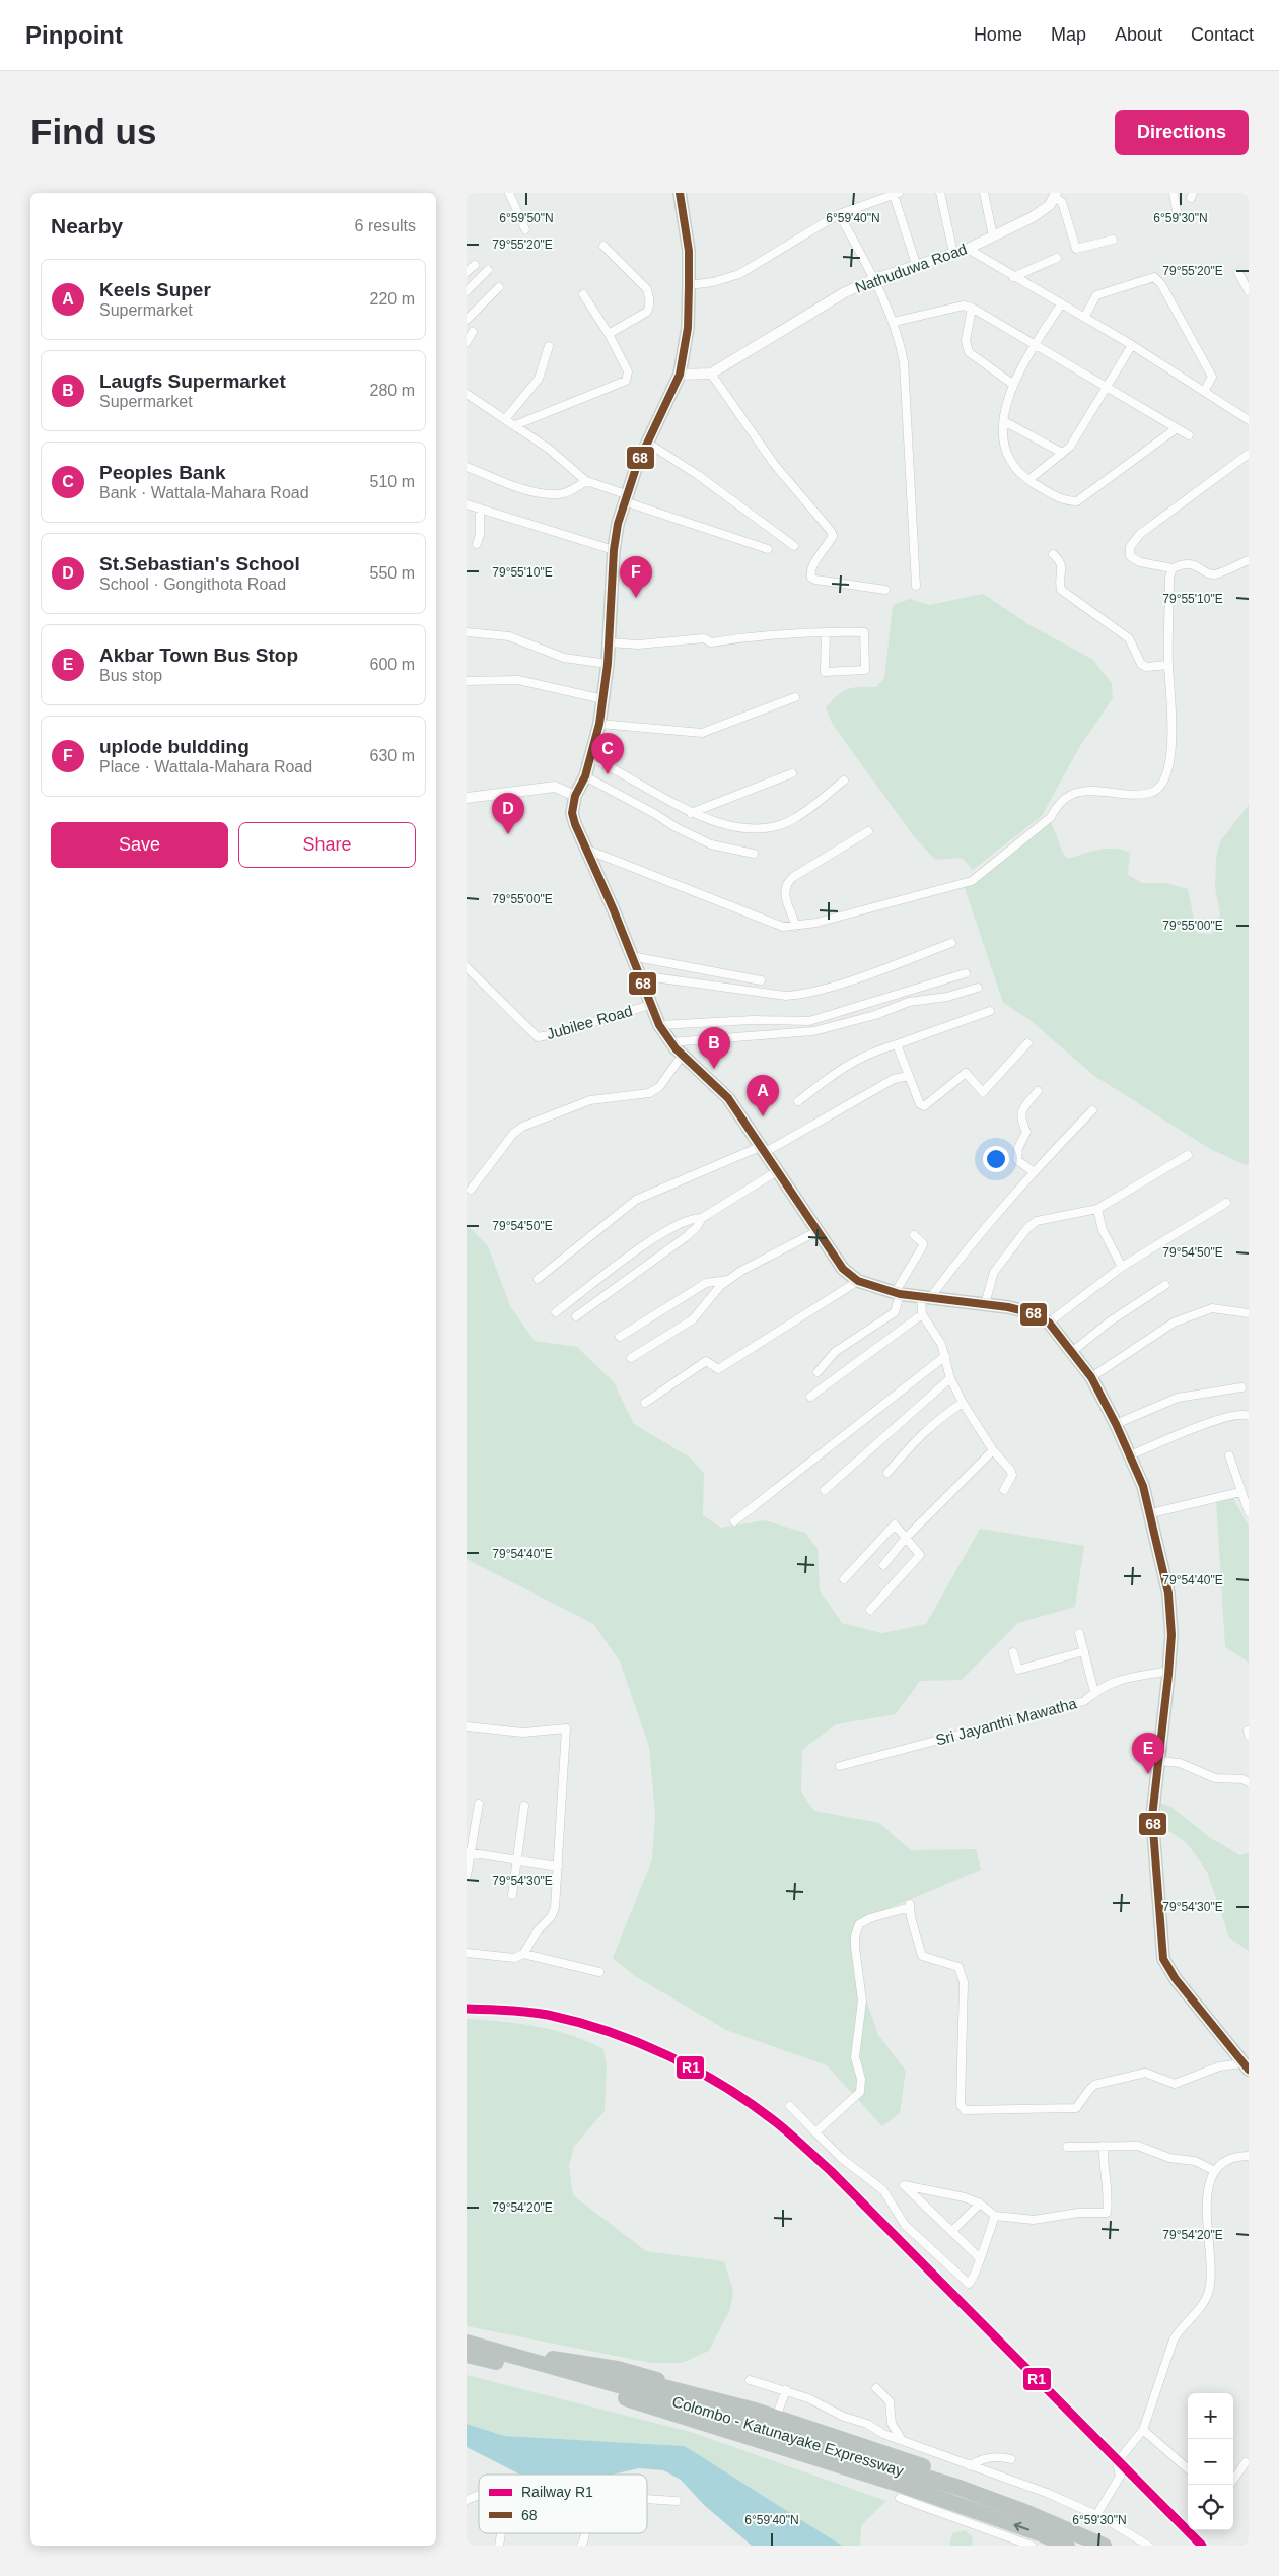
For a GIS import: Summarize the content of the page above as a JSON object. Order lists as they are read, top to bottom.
{
  "streets": {
    "highway": ["Colombo - Katunayake Expressway"],
    "street": ["Nathuduwa Road", "Jubilee Road", "Sri Jayanthi Mawatha"]
  },
  "lines": ["transit line 68", "rail line R1"],
  "legend": ["Railway R1", "68"],
  "page": {
    "header": "Pinpoint",
    "nav": [
      "Home",
      "Map",
      "About",
      "Contact"
    ],
    "buttons": [
      "Directions",
      ["Save", "Share"]
    ],
    "title": "Find us",
    "heading": ["Nearby", "6 results"],
    "list": [
      {
        "mark": "A",
        "name": "Keels Super",
        "note": "Supermarket",
        "value": "220 m"
      },
      {
        "mark": "B",
        "name": "Laugfs Supermarket",
        "note": "Supermarket",
        "value": "280 m"
      },
      {
        "mark": "C",
        "name": "Peoples Bank",
        "note": "Bank · Wattala-Mahara Road",
        "value": "510 m"
      },
      {
        "mark": "D",
        "name": "St.Sebastian's School",
        "note": "School · Gongithota Road",
        "value": "550 m"
      },
      {
        "mark": "E",
        "name": "Akbar Town Bus Stop",
        "note": "Bus stop",
        "value": "600 m"
      },
      {
        "mark": "F",
        "name": "uplode buldding",
        "note": "Place · Wattala-Mahara Road",
        "value": "630 m"
      }
    ],
    "pins": [
      "F",
      "C",
      "D",
      "B",
      "A",
      "E"
    ],
    "map_buttons": ["+", "−"]
  },
  "coordinates": [
    "6°59'50\"N",
    "6°59'40\"N",
    "6°59'30\"N",
    "79°55'20\"E",
    "79°55'10\"E",
    "79°55'00\"E",
    "79°54'50\"E",
    "79°54'40\"E",
    "79°54'30\"E",
    "79°54'20\"E"
  ]
}
